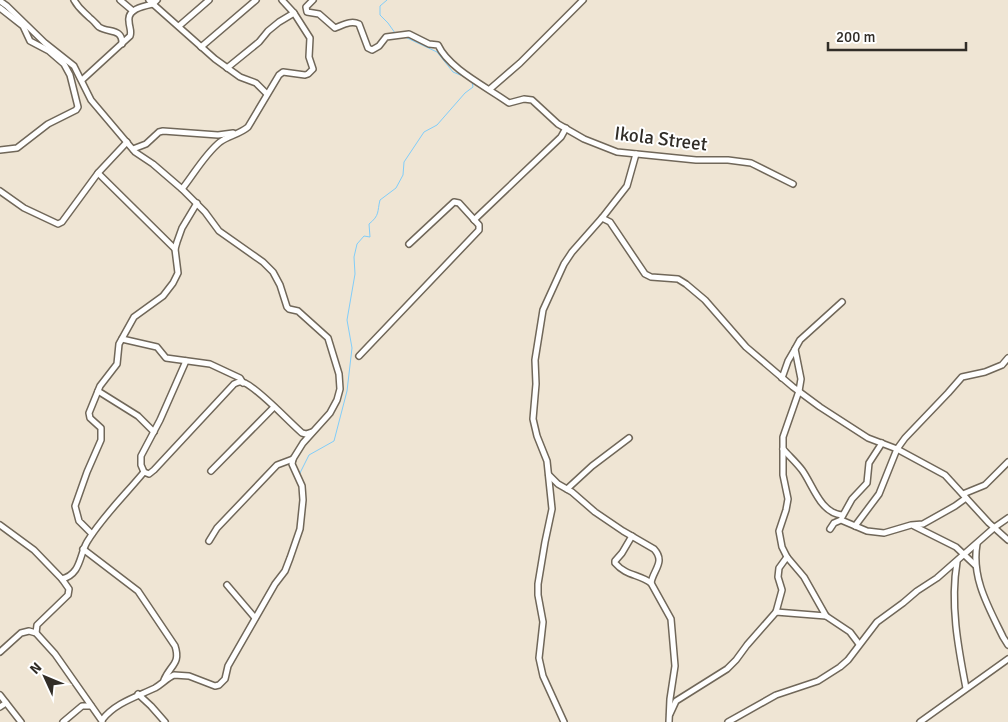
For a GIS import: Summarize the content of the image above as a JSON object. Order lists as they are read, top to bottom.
{
  "streets": {
    "street": ["Ikola Street"]
  },
  "scale_bar": "200 m",
  "north": "top left"
}
